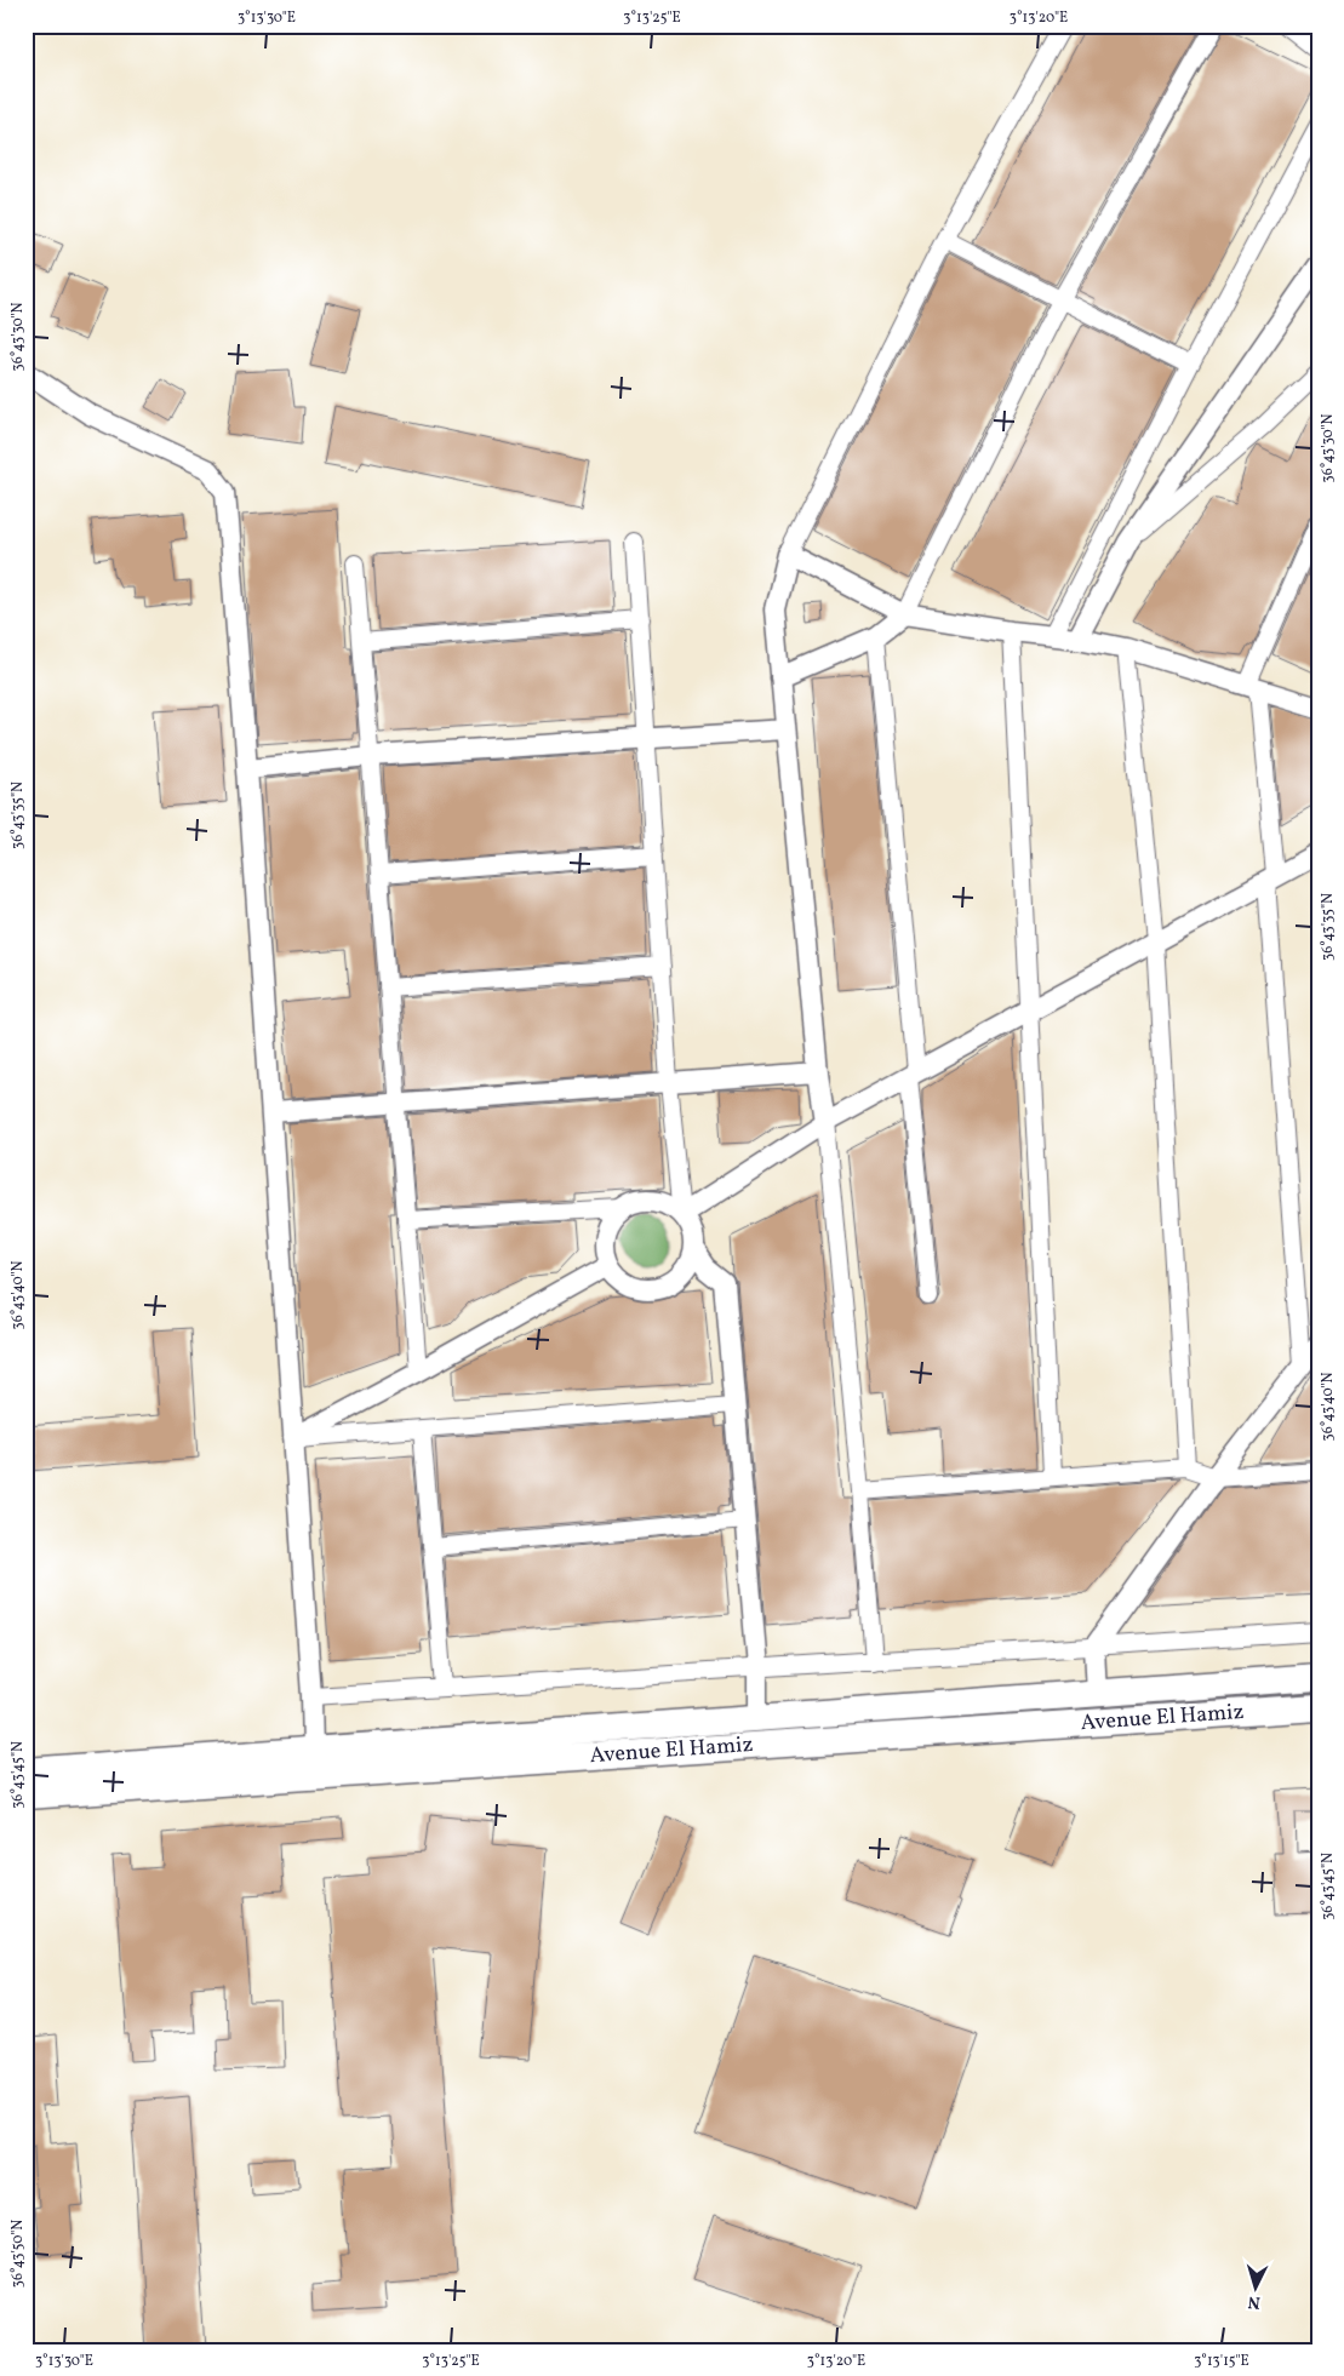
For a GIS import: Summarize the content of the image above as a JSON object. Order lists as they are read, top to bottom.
{
  "streets": {
    "highway": ["Avenue El Hamiz"]
  },
  "north": "bottom",
  "coordinates": [
    "3°13'30\"E",
    "3°13'25\"E",
    "3°13'20\"E",
    "36°43'30\"N",
    "36°43'35\"N",
    "36°43'40\"N",
    "36°43'45\"N",
    "36°43'50\"N",
    "3°13'15\"E"
  ]
}
